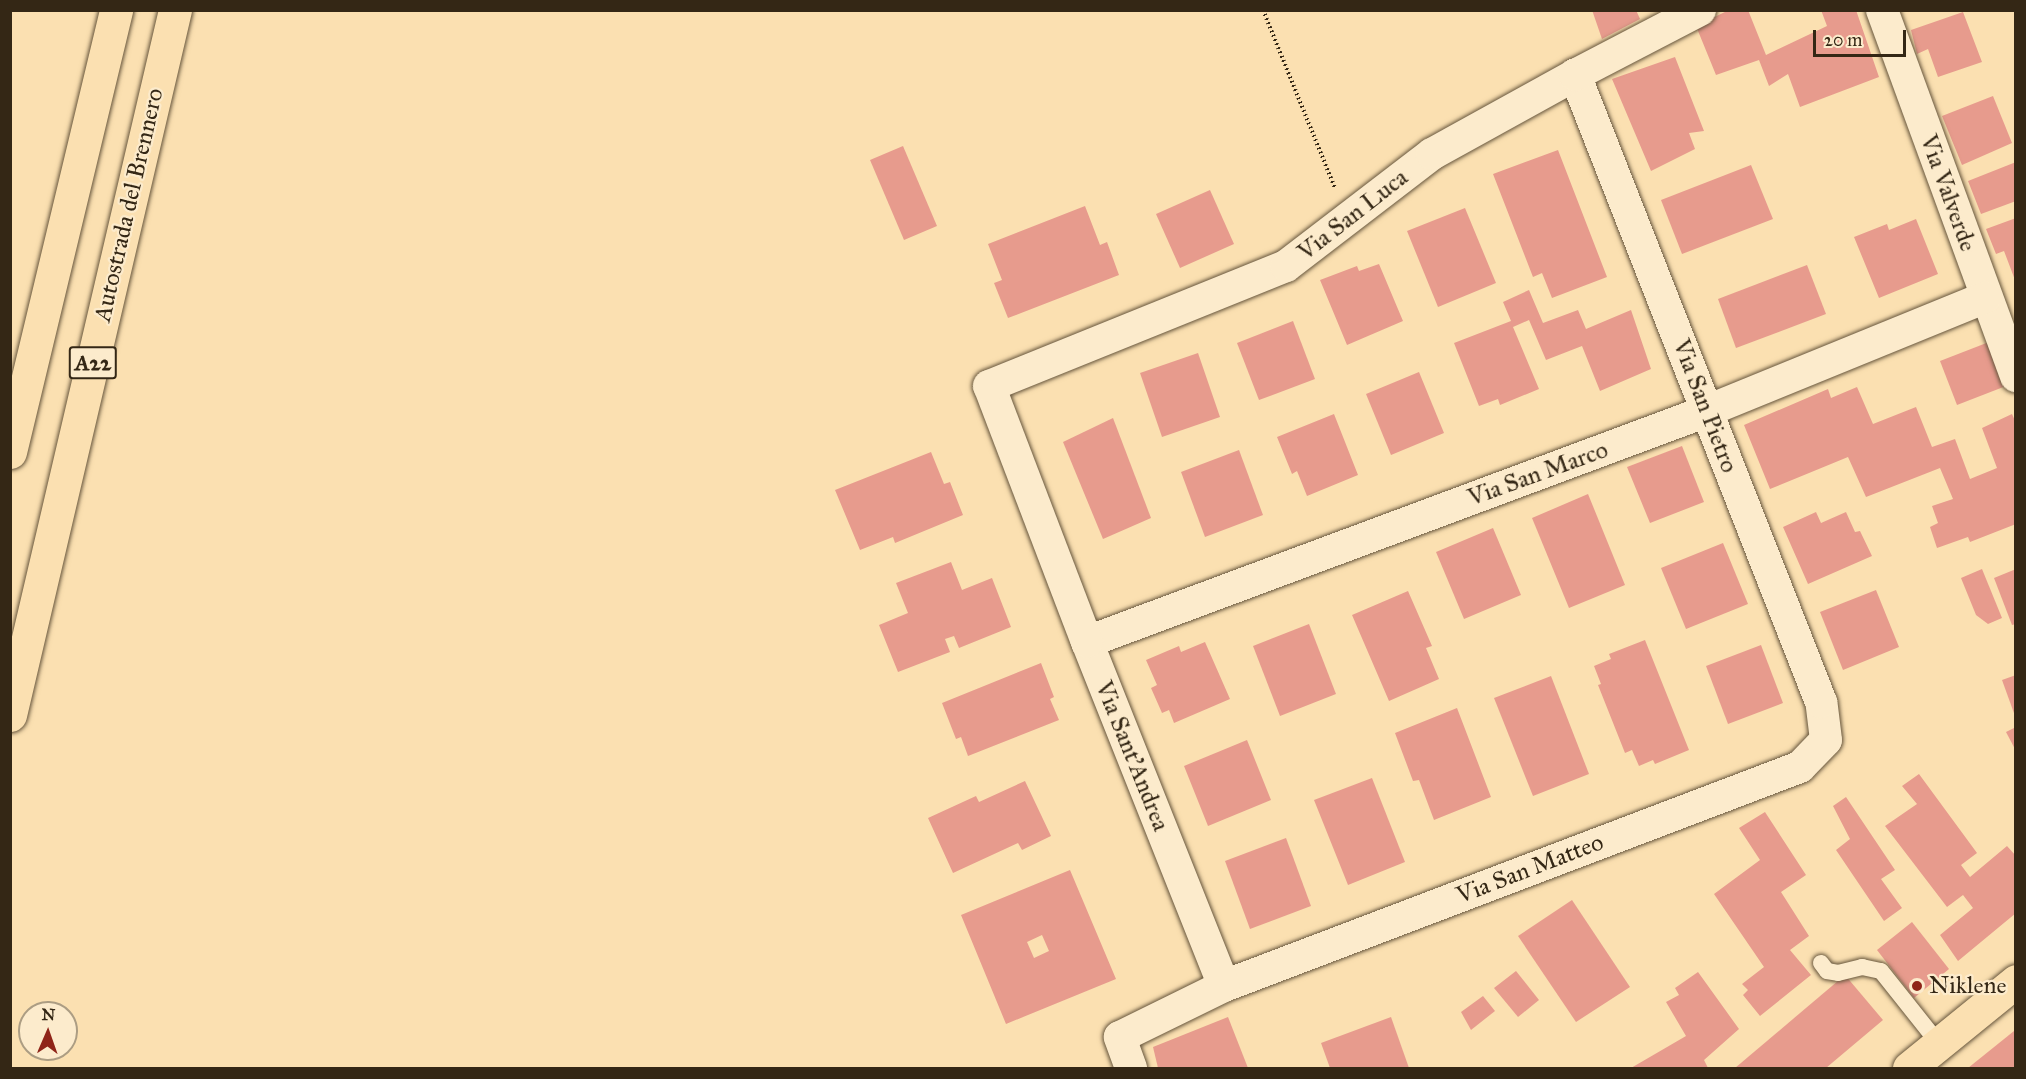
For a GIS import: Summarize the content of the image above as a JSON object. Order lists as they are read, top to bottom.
{
  "streets": {
    "main road": ["Autostrada del Brennero", "A22"],
    "street": [
      "Via Valverde",
      "Via San Luca",
      "Via San Pietro",
      "Via San Marco",
      "Via Sant'Andrea",
      "Via San Matteo"
    ]
  },
  "crossings": [
    ["Via Valverde", "Via San Marco"],
    ["Via San Luca", "Via San Pietro"],
    ["Via San Luca", "Via Sant'Andrea"],
    ["Via San Pietro", "Via San Marco"],
    ["Via San Pietro", "Via San Matteo"],
    ["Via San Marco", "Via Sant'Andrea"],
    ["Via Sant'Andrea", "Via San Matteo"]
  ],
  "places": ["Niklene"],
  "scale_bar": "20 m",
  "north": "top"
}
